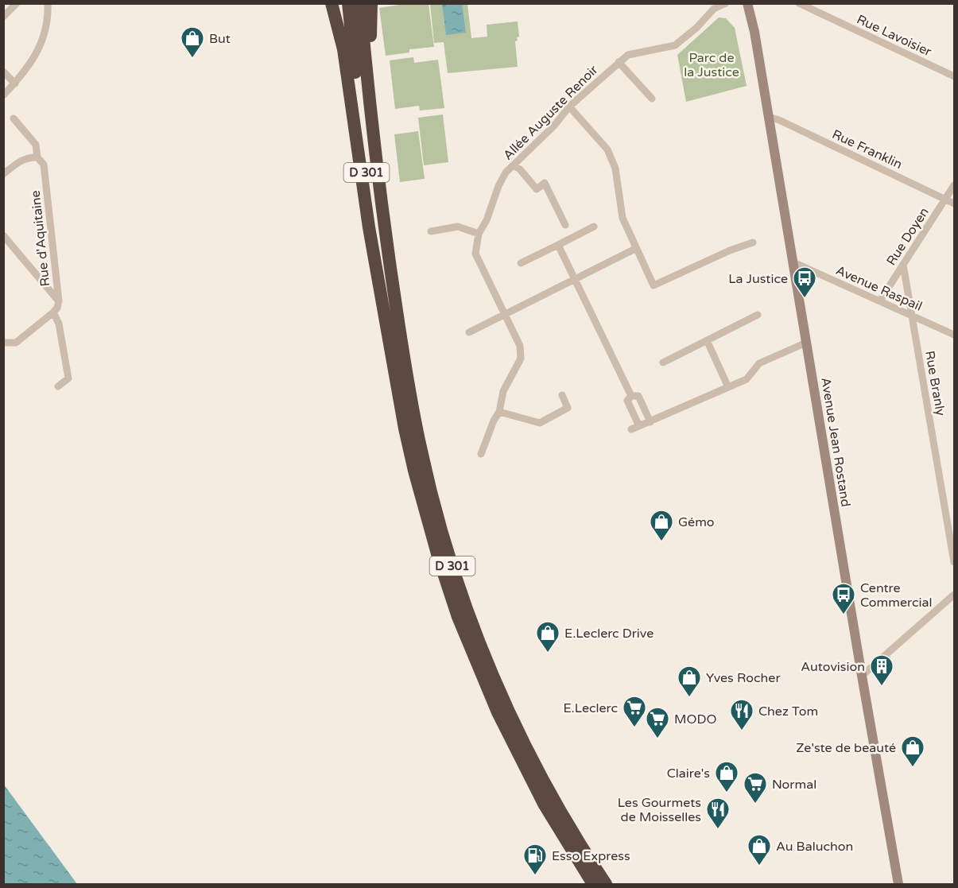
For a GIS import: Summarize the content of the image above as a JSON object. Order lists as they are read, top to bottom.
{
  "streets": {
    "highway": ["D 301"],
    "street": [
      "Rue Lavoisier",
      "Allée Auguste Renoir",
      "Rue Franklin",
      "Rue Doyen",
      "Rue d'Aquitaine",
      "Avenue Raspail",
      "Rue Branly",
      "Avenue Jean Rostand"
    ]
  },
  "crossings": [
    ["Rue Franklin", "Rue Doyen"],
    ["Rue Franklin", "Avenue Jean Rostand"],
    ["Rue Doyen", "Avenue Raspail"],
    ["Rue Doyen", "Rue Branly"],
    ["Avenue Raspail", "Rue Branly"],
    ["Avenue Raspail", "Avenue Jean Rostand"]
  ],
  "parks": ["Parc de la Justice"],
  "places": {
    "shop": [
      "But",
      "Gémo",
      "E.Leclerc Drive",
      "Yves Rocher",
      "Ze'ste de beauté",
      "Claire's",
      "Au Baluchon"
    ],
    "bus stop": ["La Justice", "Centre Commercial"],
    "building": ["Autovision"],
    "supermarket": ["E.Leclerc", "MODO", "Normal"],
    "restaurant": ["Chez Tom", "Les Gourmets de Moisselles"],
    "fuel station": ["Esso Express"]
  }
}
